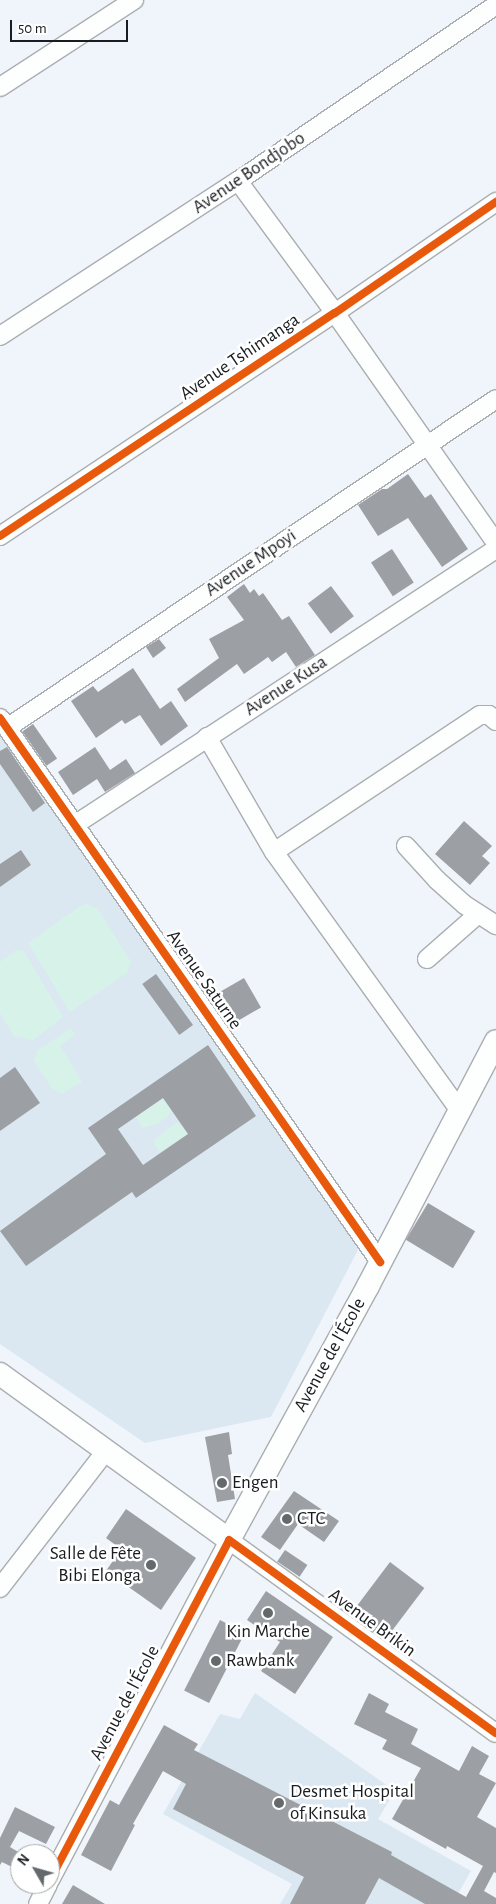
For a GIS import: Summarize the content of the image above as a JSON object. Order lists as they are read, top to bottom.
{
  "streets": {
    "main road": ["Avenue de l'École"],
    "street": [
      "Avenue Bondjobo",
      "Avenue Tshimanga",
      "Avenue Mpoyi",
      "Avenue Kusa",
      "Avenue Saturne",
      "Avenue Brikin"
    ]
  },
  "crossings": [
    ["Avenue Mpoyi", "Avenue Saturne"],
    ["Avenue Kusa", "Avenue Saturne"],
    ["Avenue Saturne", "Avenue de l'École"],
    ["Avenue de l'École", "Avenue Brikin"]
  ],
  "places": [
    "Engen",
    "CTC",
    "Salle de Fête Bibi Elonga",
    "Kin Marche",
    "Rawbank",
    "Desmet Hospital of Kinsuka"
  ],
  "scale_bar": "50 m",
  "north": "top left"
}
